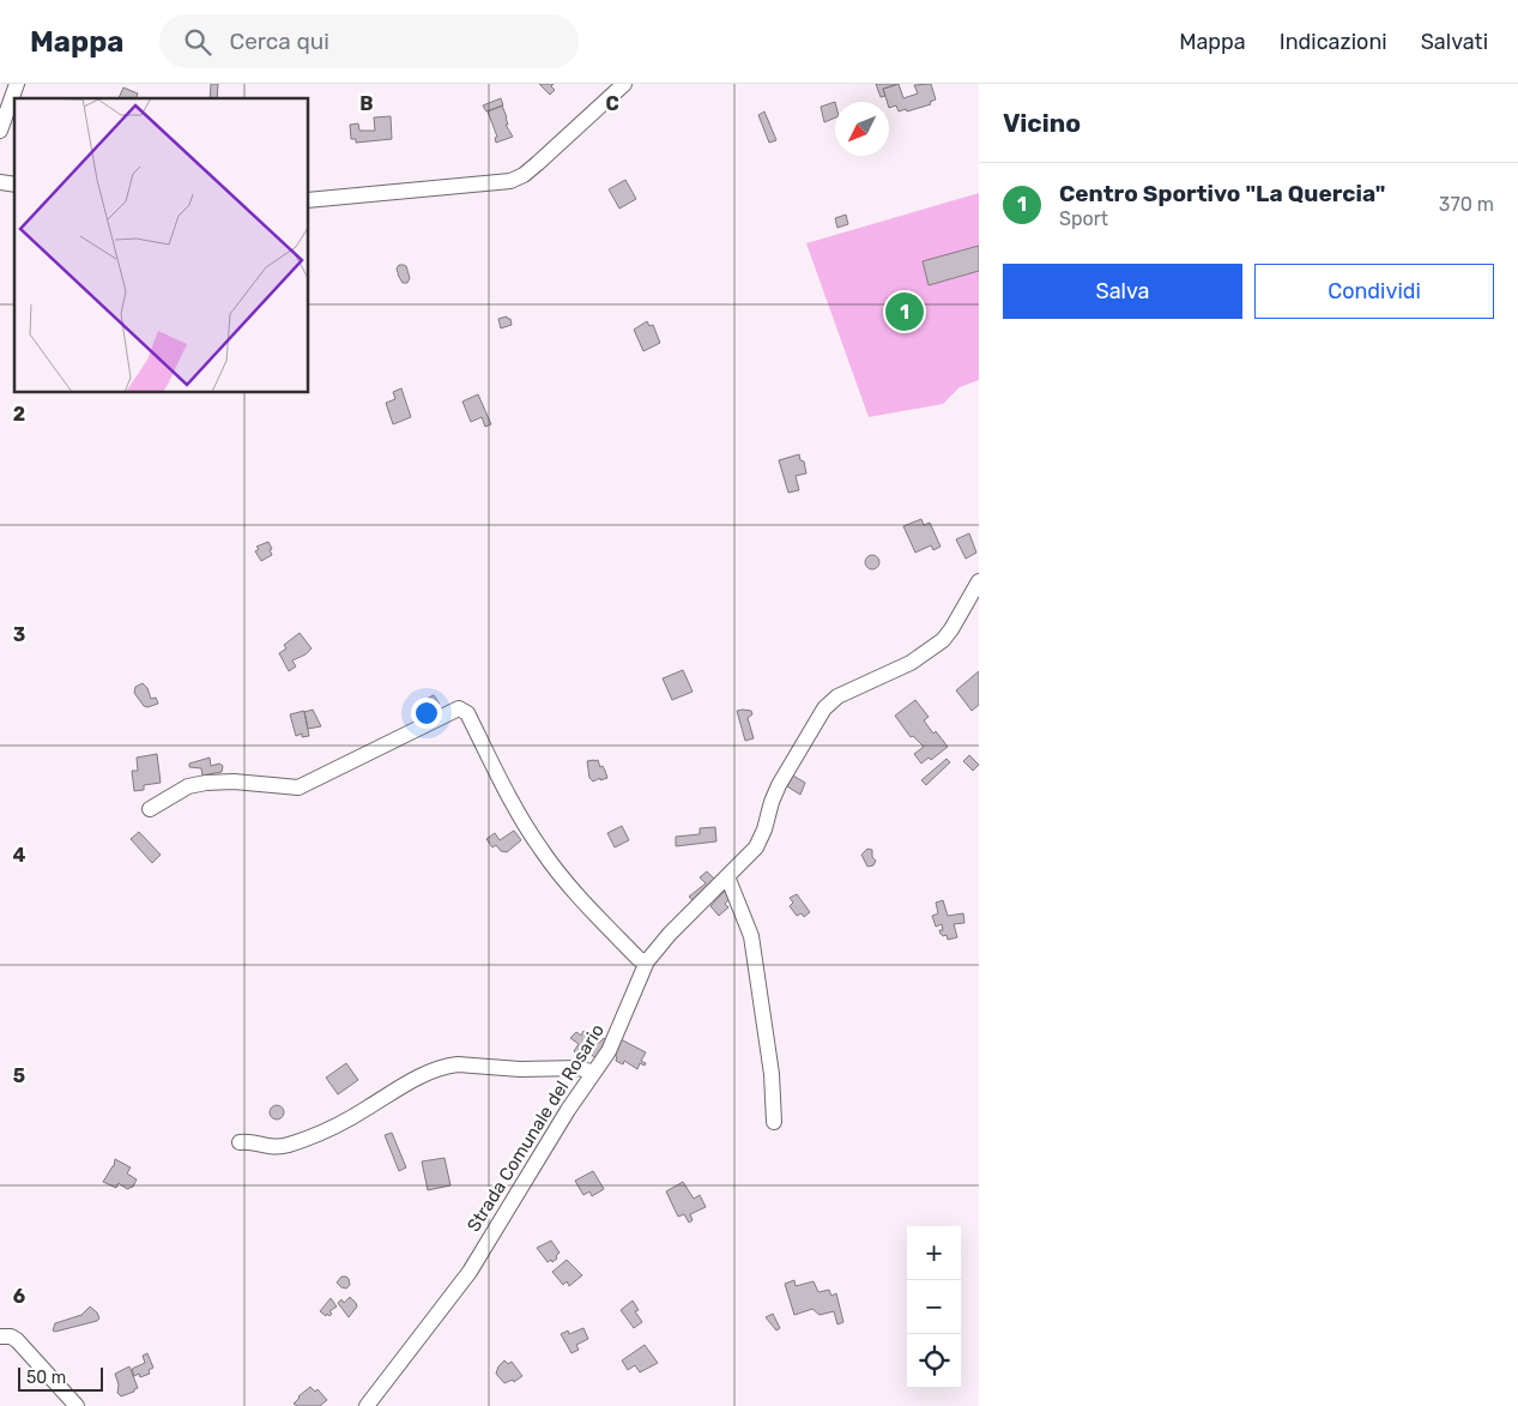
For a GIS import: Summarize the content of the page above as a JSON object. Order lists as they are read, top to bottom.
{
  "streets": {
    "street": ["Strada Comunale del Rosario"]
  },
  "scale_bar": "50 m",
  "north": "bottom left",
  "page": {
    "header": "Mappa",
    "search": "Cerca qui",
    "nav": ["Mappa", "Indicazioni", "Salvati"],
    "heading": "Vicino",
    "list": [
      {
        "mark": "1",
        "name": "Centro Sportivo \"La Quercia\"",
        "note": "Sport",
        "value": "370 m"
      }
    ],
    "buttons": ["Salva", "Condividi"],
    "pins": "1",
    "map_buttons": ["+", "−"],
    "scale": "50 m"
  },
  "grid": {
    "columns": ["B", "C"],
    "rows": [
      "2",
      "3",
      "4",
      "5",
      "6"
    ]
  }
}
